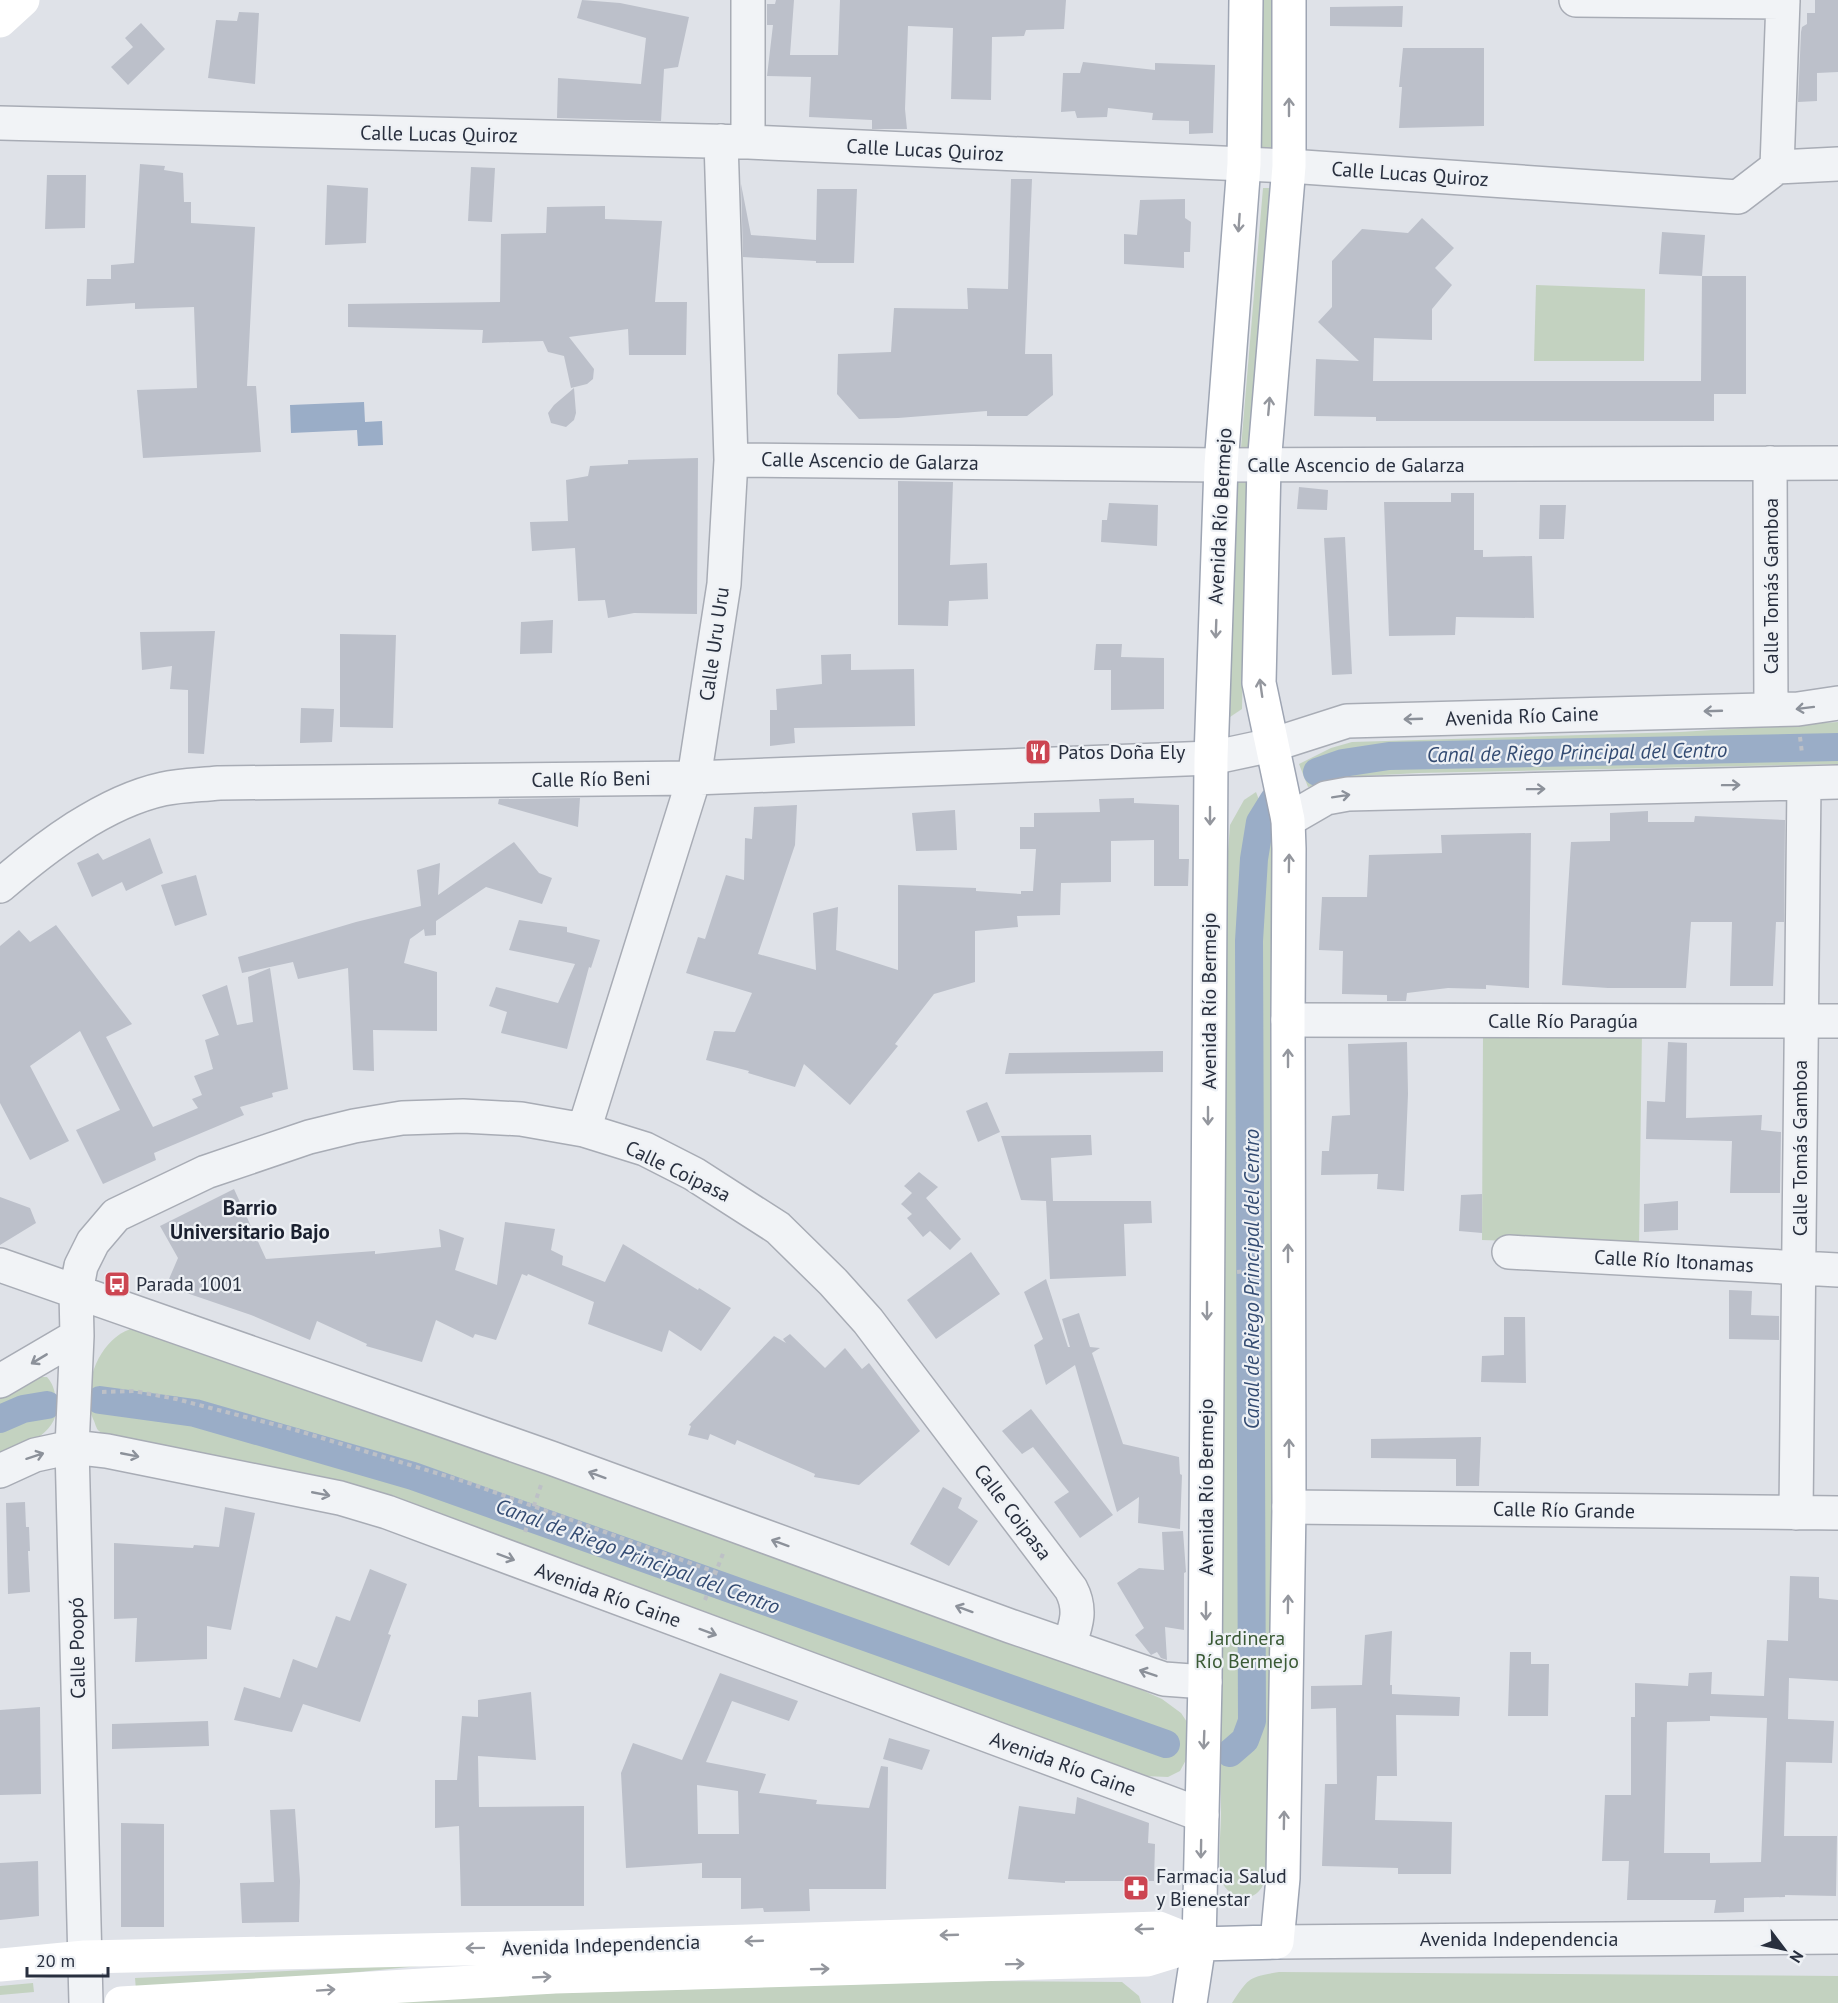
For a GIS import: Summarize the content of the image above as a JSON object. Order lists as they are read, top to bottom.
{
  "streets": {
    "main road": ["Avenida Río Bermejo", "Avenida Independencia"],
    "street": [
      "Calle Lucas Quiroz",
      "Calle Ascencio de Galarza",
      "Calle Tomás Gamboa",
      "Calle Uru Uru",
      "Avenida Río Caine",
      "Calle Río Beni",
      "Calle Río Paragúa",
      "Calle Coipasa",
      "Calle Río Itonamas",
      "Calle Río Grande",
      "Calle Poopó"
    ]
  },
  "crossings": [
    ["Calle Lucas Quiroz", "Avenida Río Bermejo"],
    ["Calle Lucas Quiroz", "Calle Uru Uru"],
    ["Calle Ascencio de Galarza", "Avenida Río Bermejo"],
    ["Calle Ascencio de Galarza", "Calle Tomás Gamboa"],
    ["Calle Ascencio de Galarza", "Calle Uru Uru"],
    ["Avenida Río Bermejo", "Avenida Río Caine"],
    ["Avenida Río Bermejo", "Calle Río Beni"],
    ["Avenida Río Bermejo", "Avenida Independencia"],
    ["Calle Tomás Gamboa", "Avenida Río Caine"],
    ["Calle Tomás Gamboa", "Calle Río Paragúa"],
    ["Calle Tomás Gamboa", "Calle Río Itonamas"],
    ["Calle Tomás Gamboa", "Calle Río Grande"],
    ["Calle Uru Uru", "Calle Río Beni"],
    ["Calle Uru Uru", "Calle Coipasa"],
    ["Avenida Río Caine", "Calle Río Beni"],
    ["Avenida Río Caine", "Calle Poopó"],
    ["Calle Coipasa", "Calle Poopó"],
    ["Calle Poopó", "Avenida Independencia"]
  ],
  "districts": ["Barrio Universitario Bajo"],
  "water": ["Canal de Riego Principal del Centro"],
  "parks": ["Jardinera Río Bermejo"],
  "places": {
    "restaurant": ["Patos Doña Ely"],
    "bus stop": ["Parada 1001"],
    "pharmacy": ["Farmacia Salud y Bienestar"]
  },
  "scale_bar": "20 m",
  "north": "bottom right"
}
